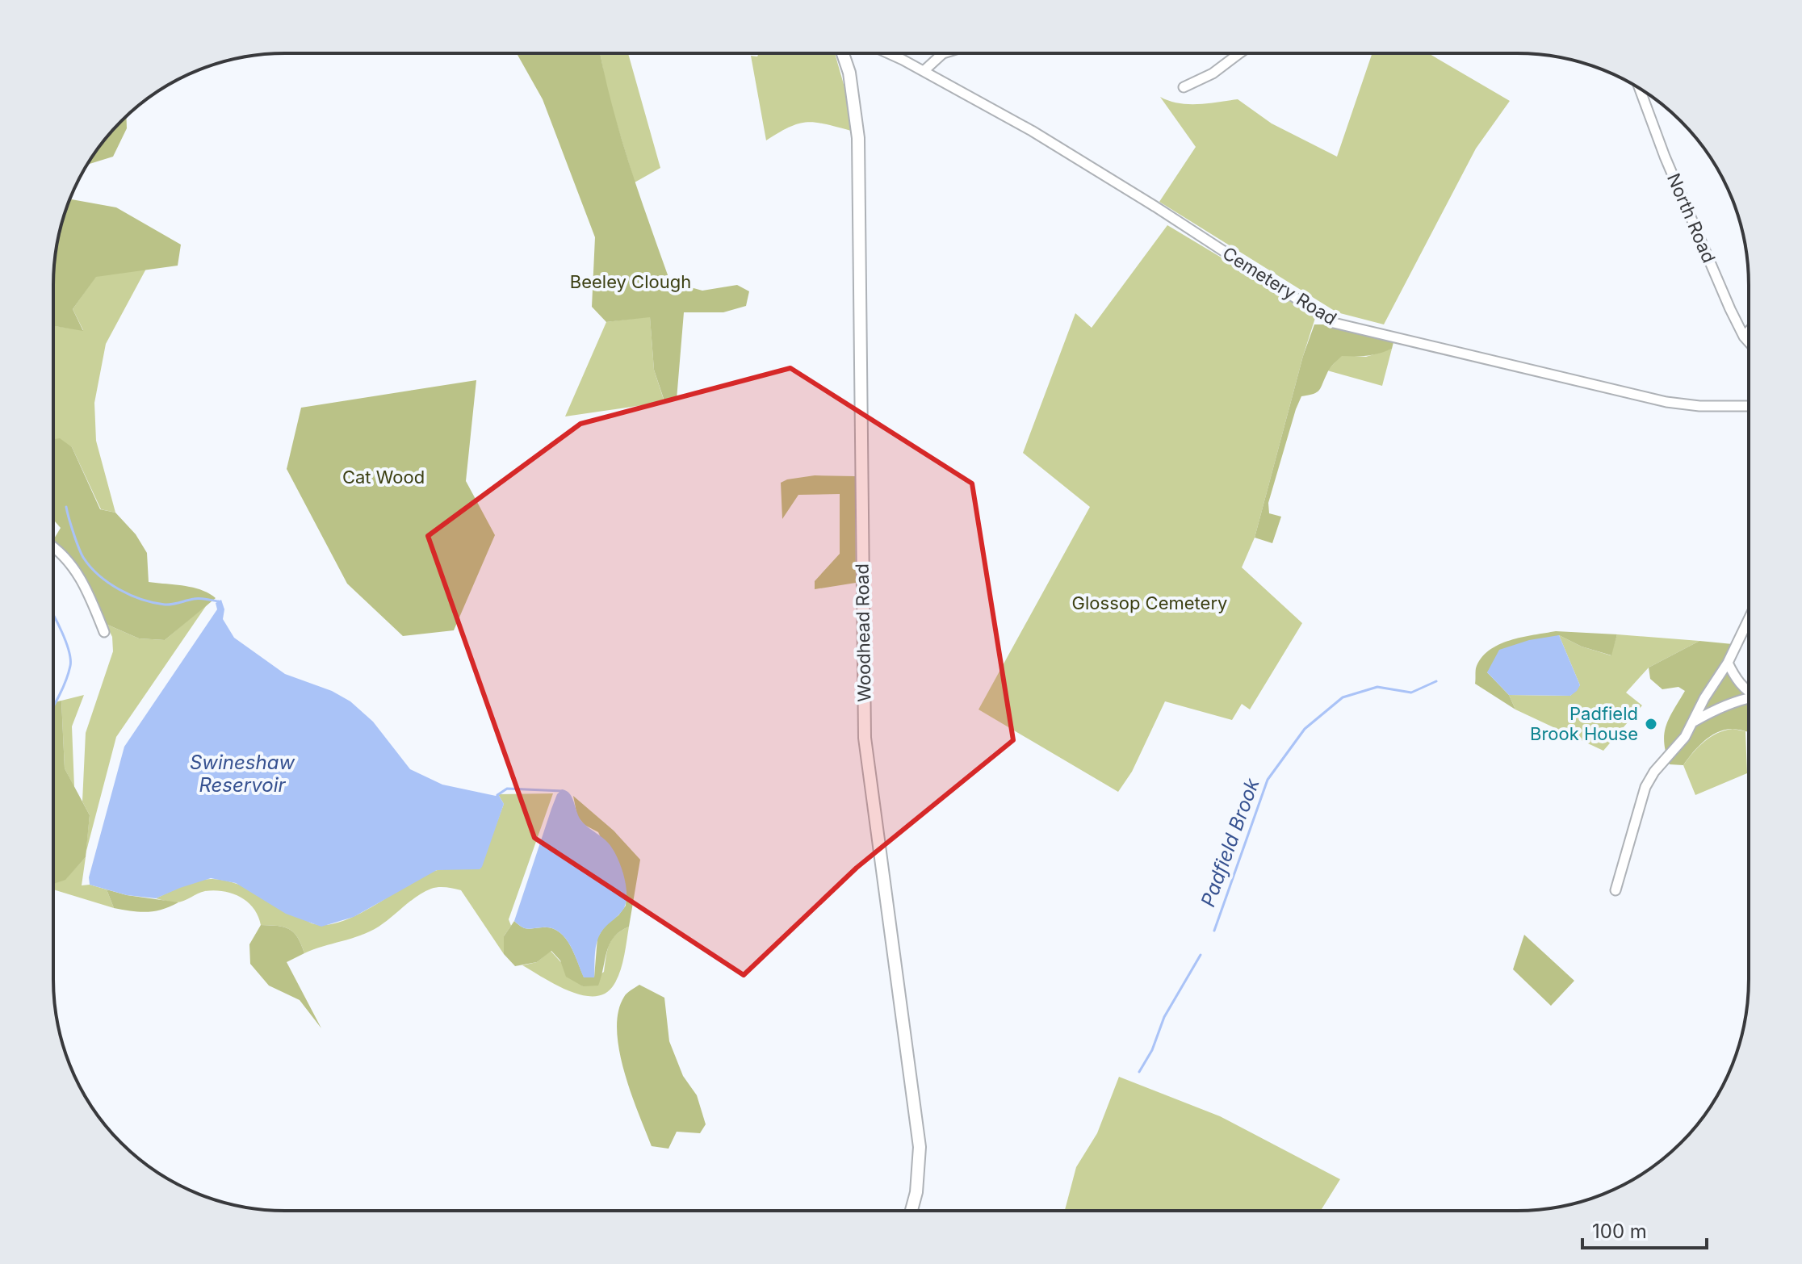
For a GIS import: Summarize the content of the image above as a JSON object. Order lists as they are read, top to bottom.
{
  "streets": {
    "main road": ["Woodhead Road"],
    "street": ["North Road", "Cemetery Road"]
  },
  "water": ["Swineshaw Reservoir", "Padfield Brook"],
  "parks": ["Beeley Clough", "Cat Wood", "Glossop Cemetery"],
  "places": ["Padfield Brook House"],
  "scale_bar": "100 m"
}
